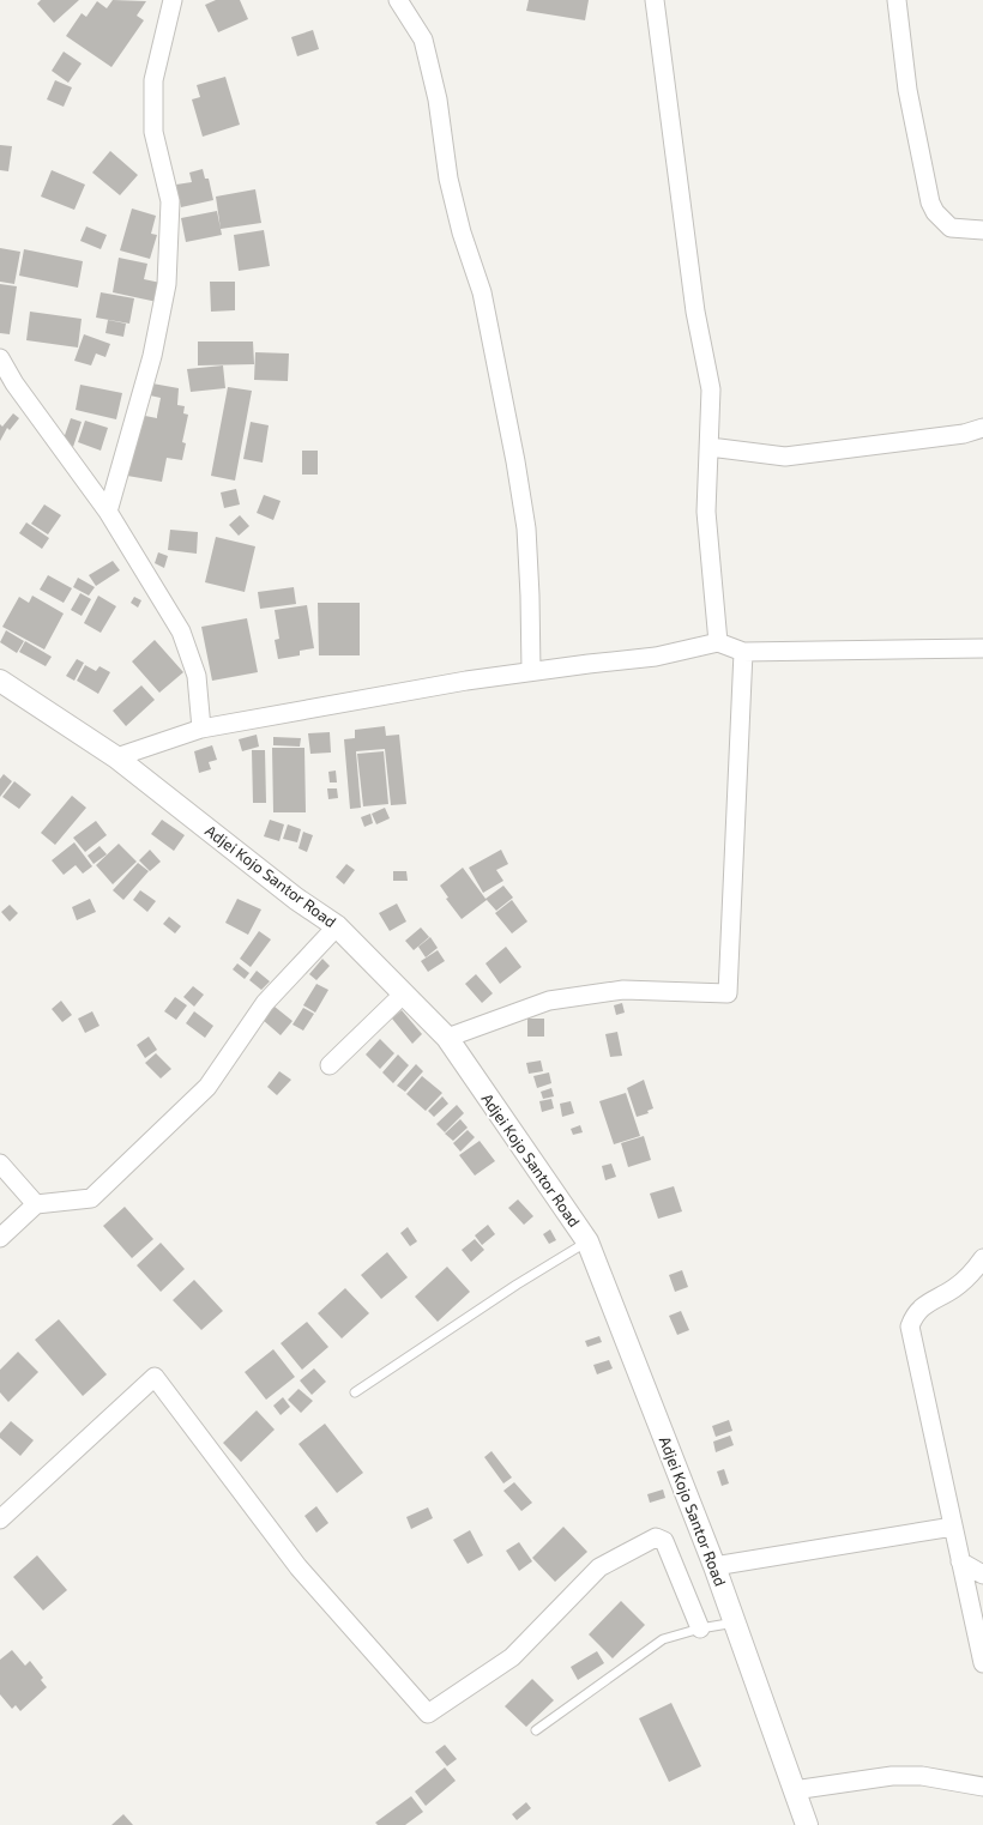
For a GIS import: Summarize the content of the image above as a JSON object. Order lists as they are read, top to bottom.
{
  "streets": {
    "street": ["Adjei Kojo Santor Road"]
  }
}
